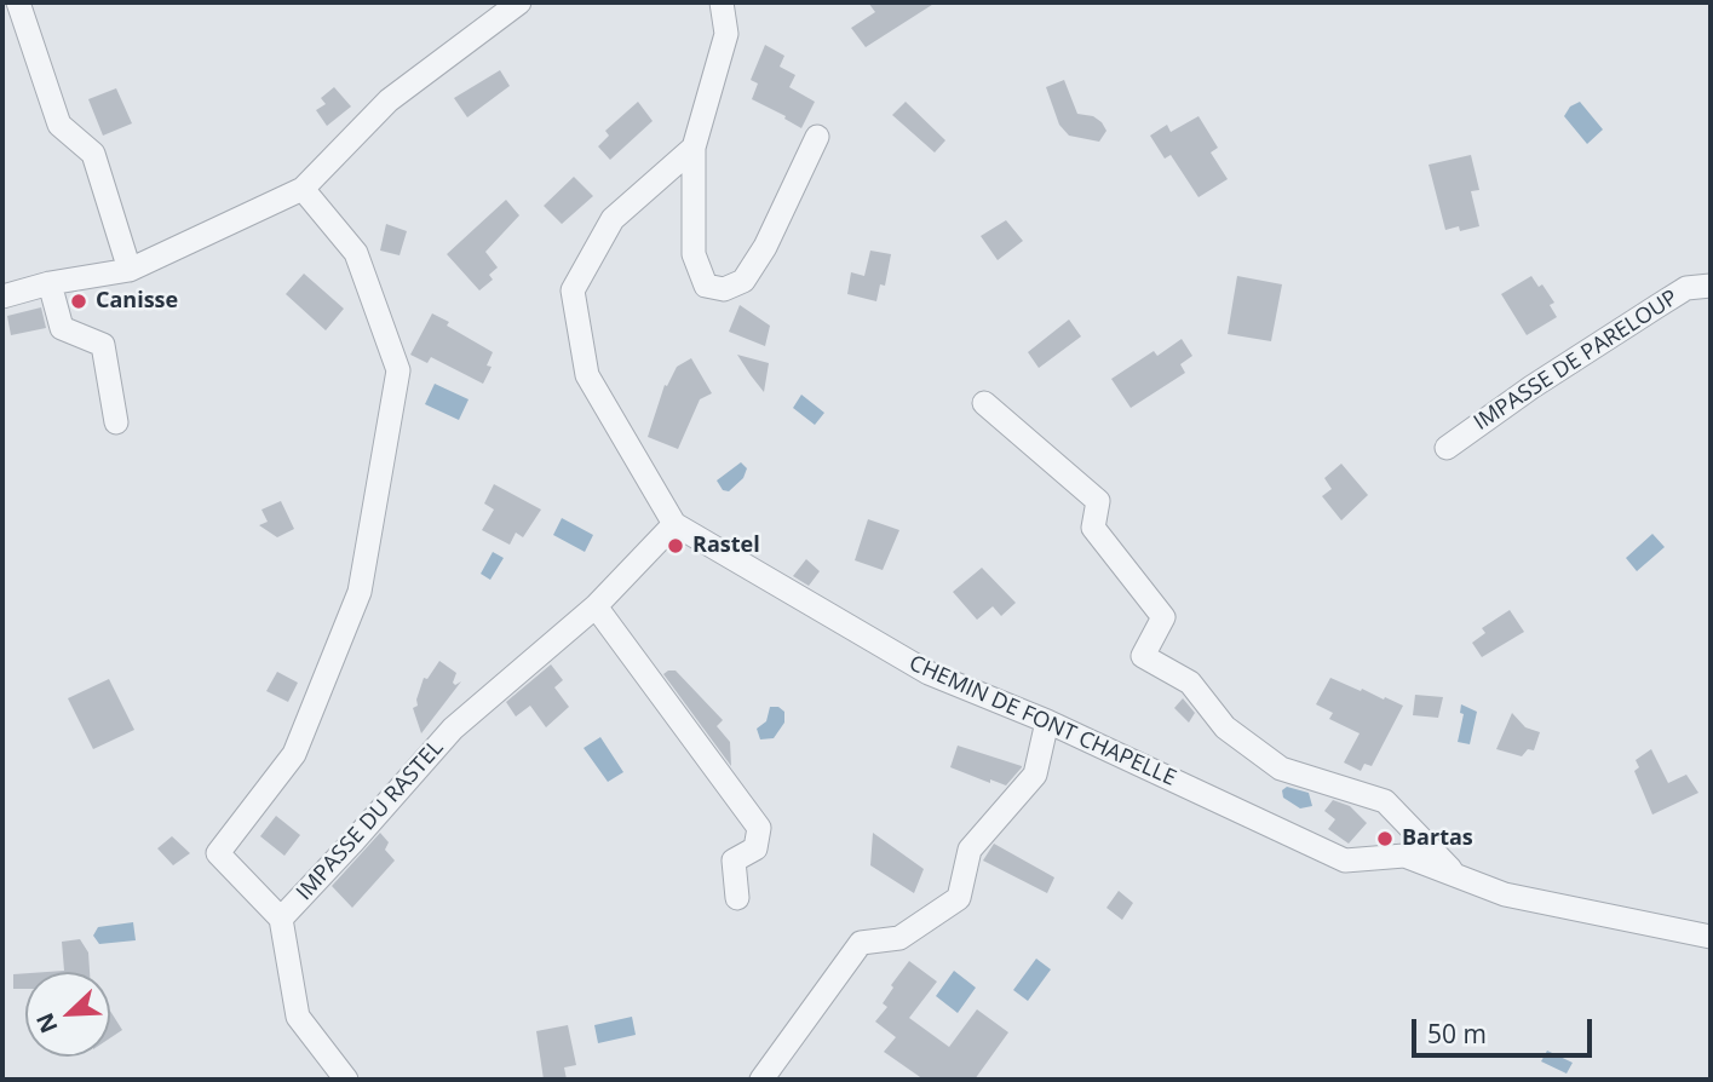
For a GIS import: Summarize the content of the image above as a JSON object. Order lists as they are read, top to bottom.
{
  "streets": {
    "street": ["IMPASSE DE PARELOUP", "CHEMIN DE FONT CHAPELLE", "IMPASSE DU RASTEL"]
  },
  "crossings": [
    ["CHEMIN DE FONT CHAPELLE", "IMPASSE DU RASTEL"]
  ],
  "places": ["Canisse", "Rastel", "Bartas"],
  "scale_bar": "50 m",
  "north": "bottom left"
}
